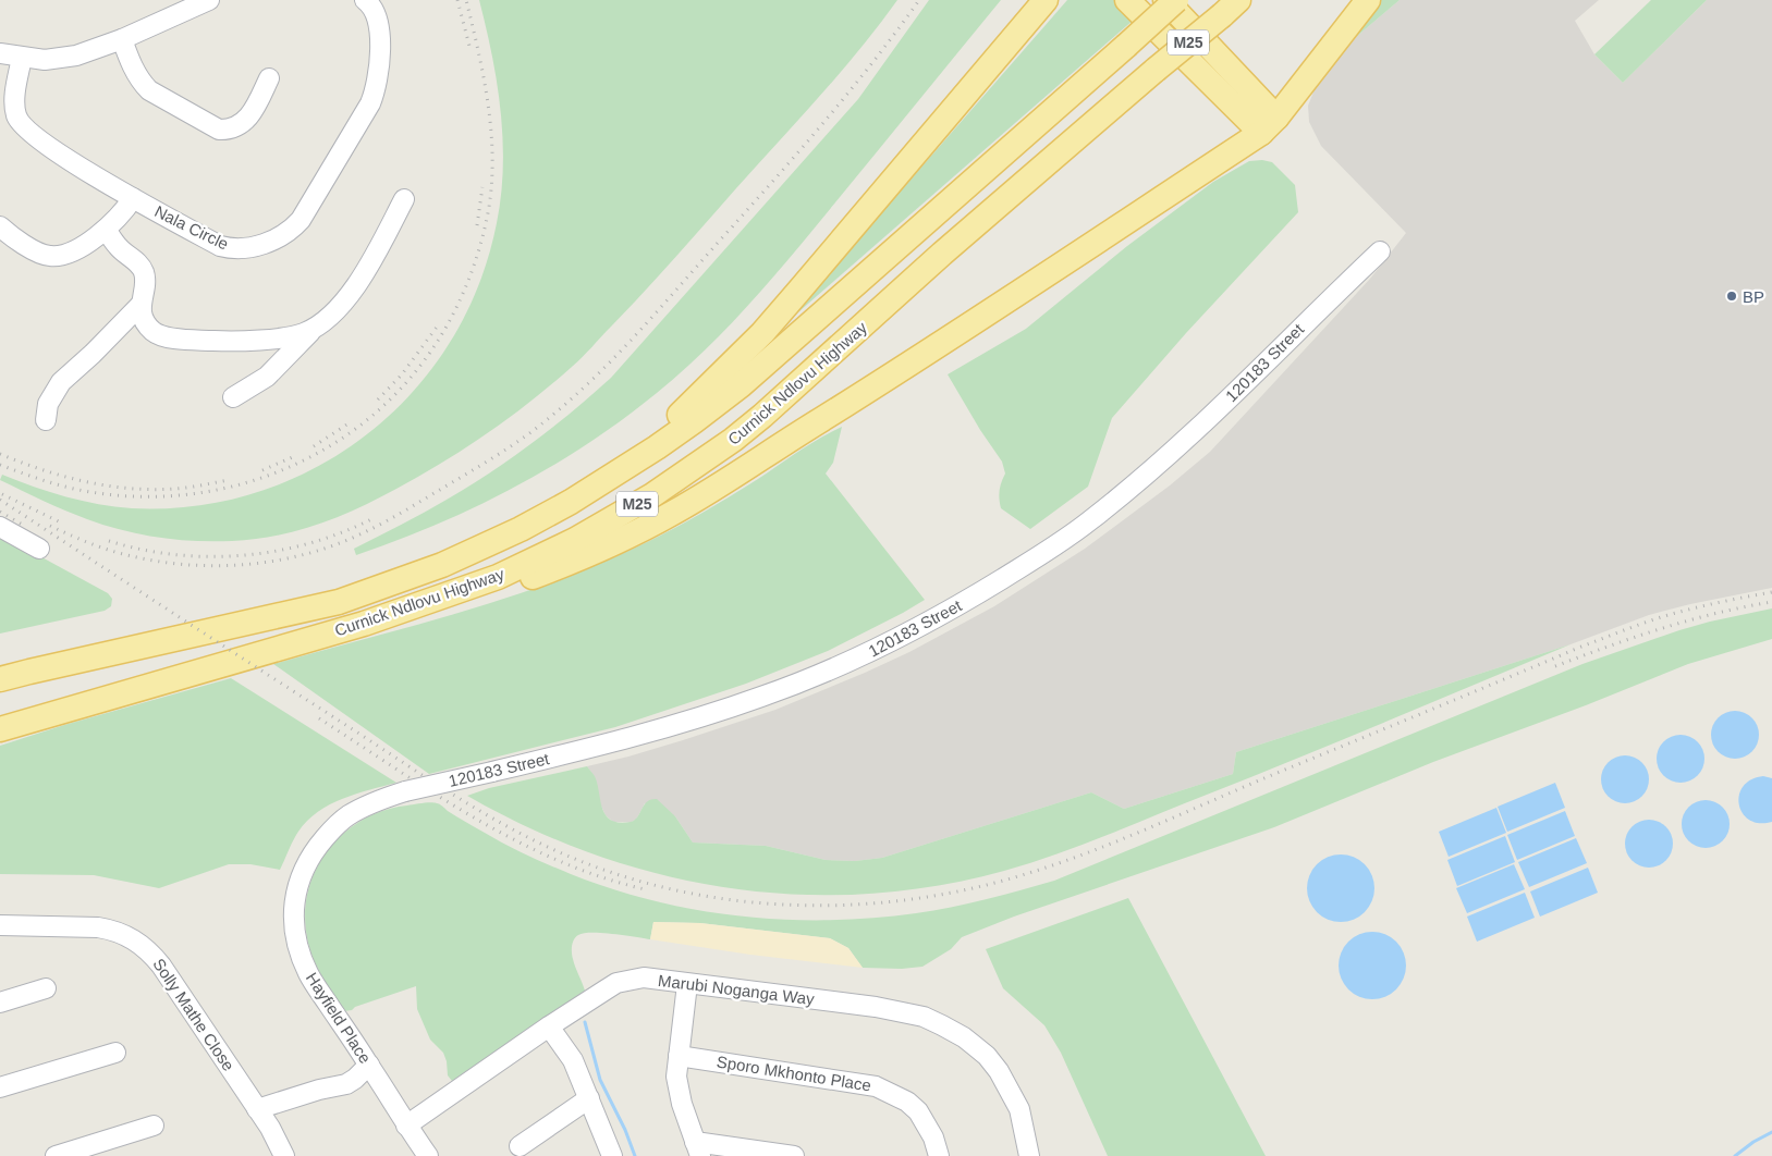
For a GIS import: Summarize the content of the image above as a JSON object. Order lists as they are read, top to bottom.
{
  "streets": {
    "main road": ["M25", "Curnick Ndlovu Highway"],
    "street": [
      "Nala Circle",
      "120183 Street",
      "Marubi Noganga Way",
      "Solly Mathe Close",
      "Hayfield Place",
      "Sporo Mkhonto Place"
    ]
  },
  "crossings": [
    ["120183 Street", "Hayfield Place"],
    ["Marubi Noganga Way", "Hayfield Place"]
  ],
  "places": ["BP"]
}
